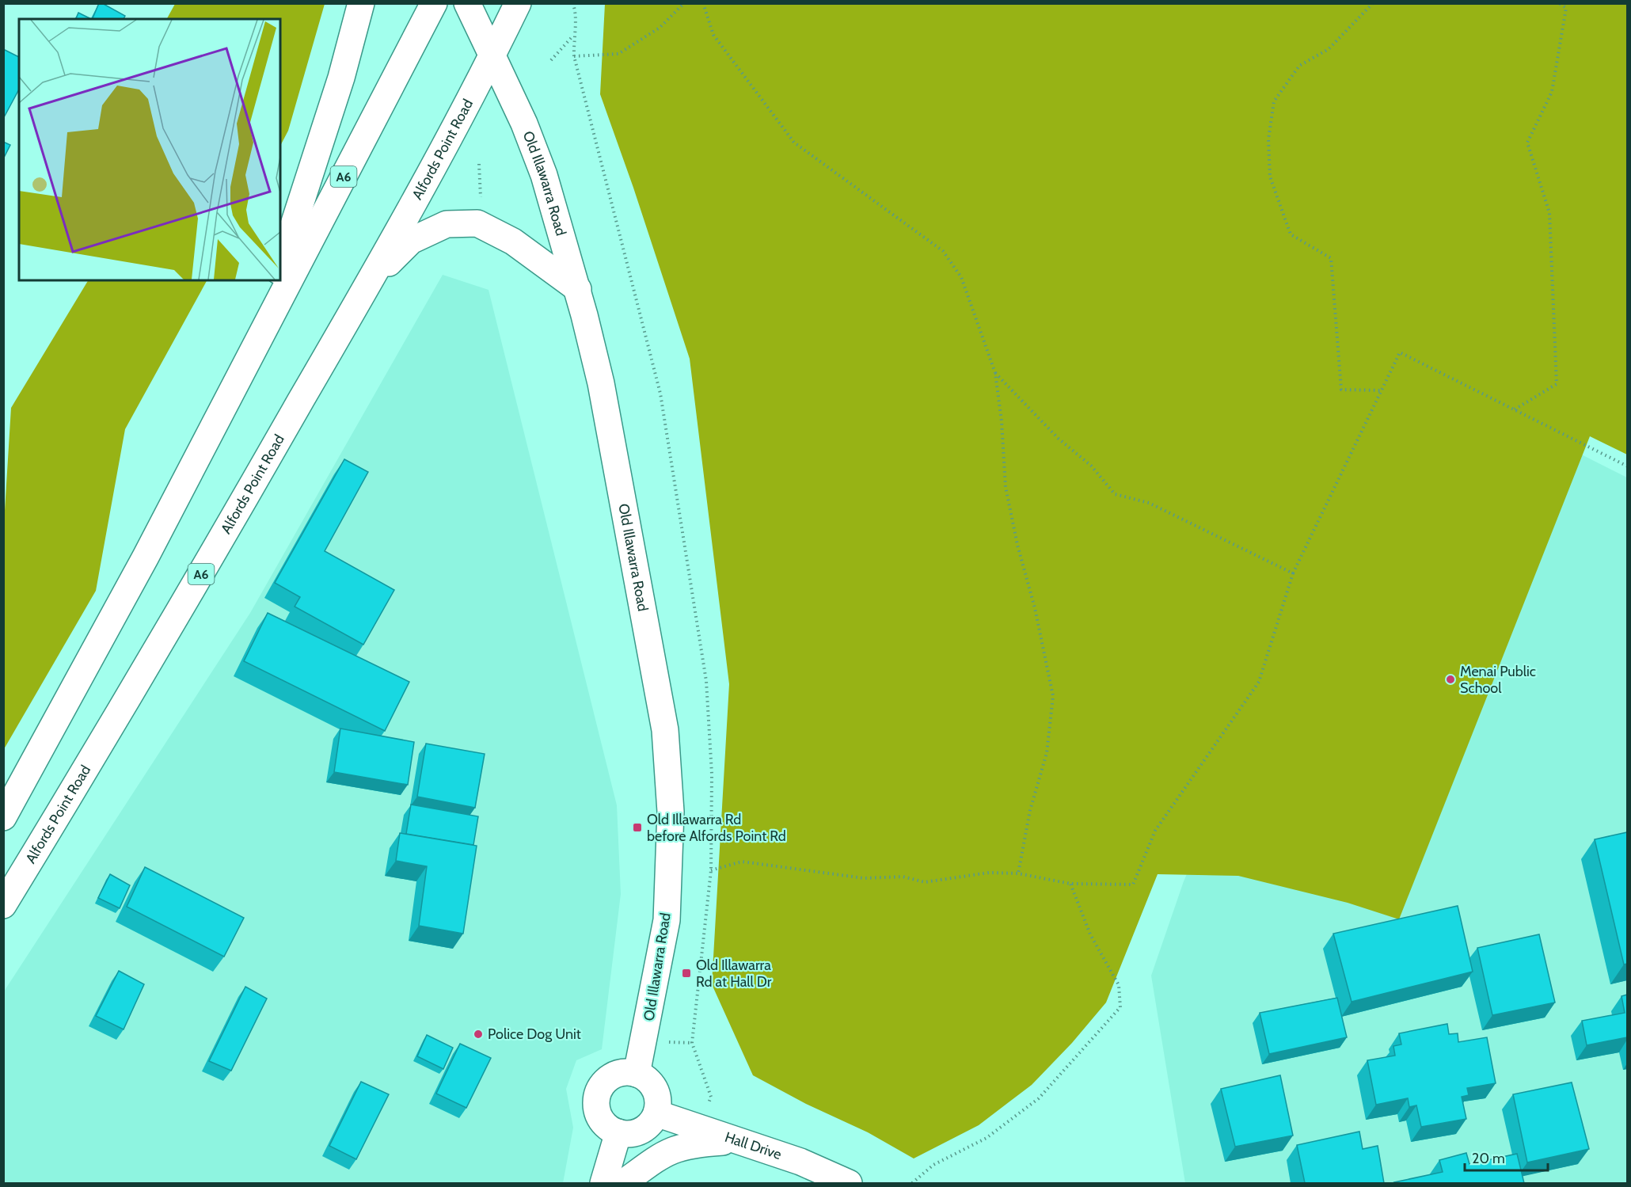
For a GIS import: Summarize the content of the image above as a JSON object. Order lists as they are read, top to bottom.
{
  "streets": {
    "main road": [
      "Alfords Point Road",
      "A6",
      "Old Illawarra Road",
      "Hall Drive"
    ]
  },
  "crossings": [
    ["Alfords Point Road", "A6"],
    ["Alfords Point Road", "Old Illawarra Road"],
    ["A6", "Old Illawarra Road"],
    ["Old Illawarra Road", "Hall Drive"]
  ],
  "places": {
    "other": ["Menai Public School", "Police Dog Unit"],
    "transit": ["Old Illawarra Rd before Alfords Point Rd", "Old Illawarra Rd at Hall Dr"]
  },
  "scale_bar": "20 m"
}
